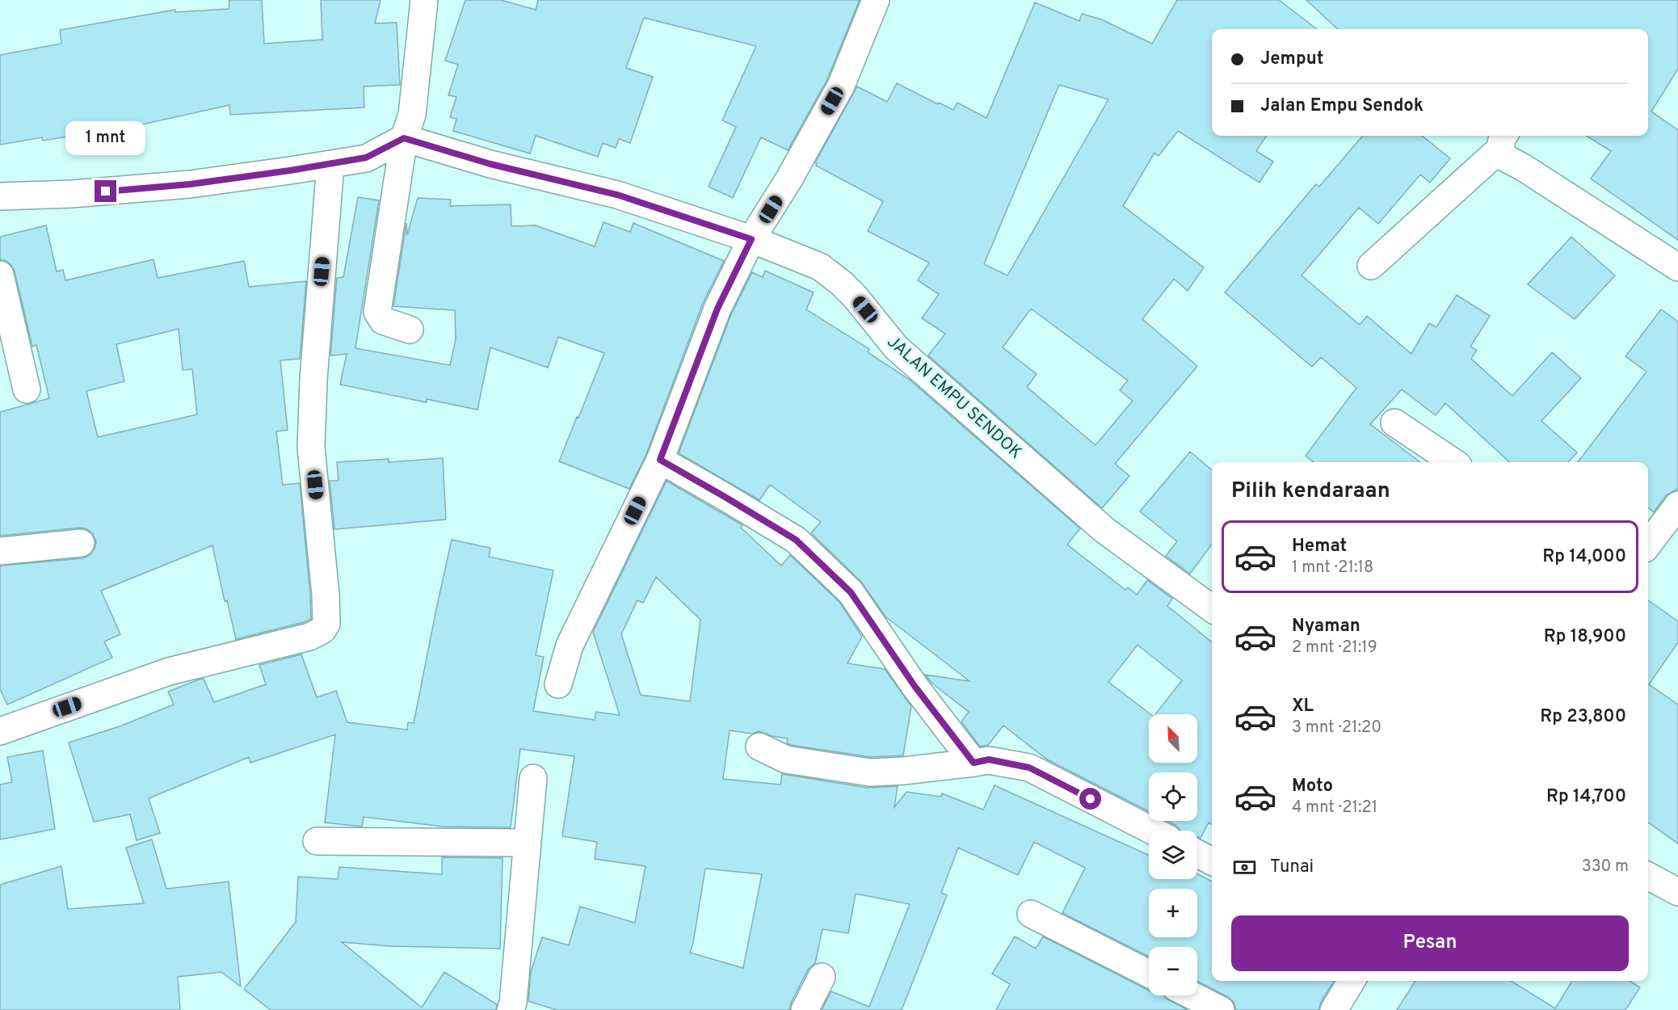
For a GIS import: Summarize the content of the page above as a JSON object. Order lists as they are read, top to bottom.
{
  "streets": {
    "street": ["JALAN EMPU SENDOK"]
  },
  "north": "top left",
  "page": {
    "banner": ["Jemput", "Jalan Empu Sendok"],
    "bubble": "1 mnt",
    "heading": "Pilih kendaraan",
    "list": [
      {
        "name": "Hemat",
        "note": "1 mnt · 21:18",
        "value": "Rp 14,000"
      },
      {
        "name": "Nyaman",
        "note": "2 mnt · 21:19",
        "value": "Rp 18,900"
      },
      {
        "name": "XL",
        "note": "3 mnt · 21:20",
        "value": "Rp 23,800"
      },
      {
        "name": "Moto",
        "note": "4 mnt · 21:21",
        "value": "Rp 14,700"
      }
    ],
    "map_buttons": ["+", "−"],
    "pay": ["Tunai", "330 m"],
    "buttons": "Pesan"
  }
}
